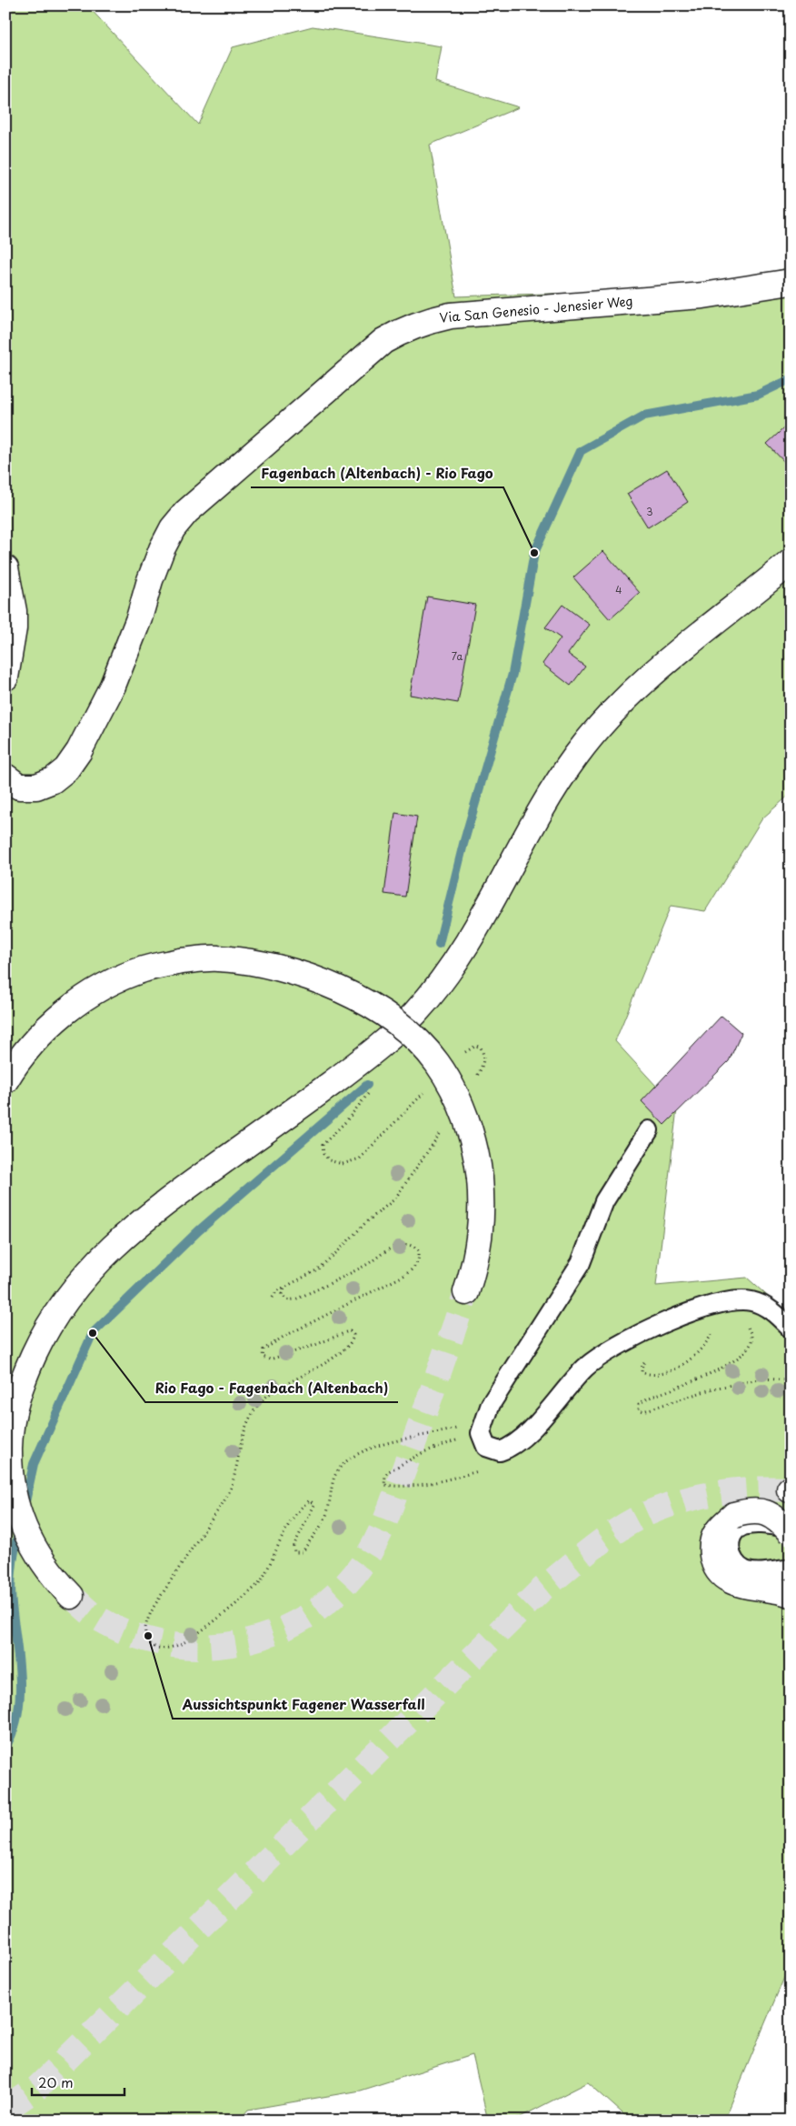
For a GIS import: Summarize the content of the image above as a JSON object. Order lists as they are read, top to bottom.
{
  "streets": {
    "main road": ["Via San Genesio - Jenesier Weg"]
  },
  "places": ["Fagenbach (Altenbach) - Rio Fago", "Rio Fago - Fagenbach (Altenbach)", "Aussichtspunkt Fagener Wasserfall"],
  "house_numbers": ["3", "4", "7a"],
  "scale_bar": "20 m"
}
